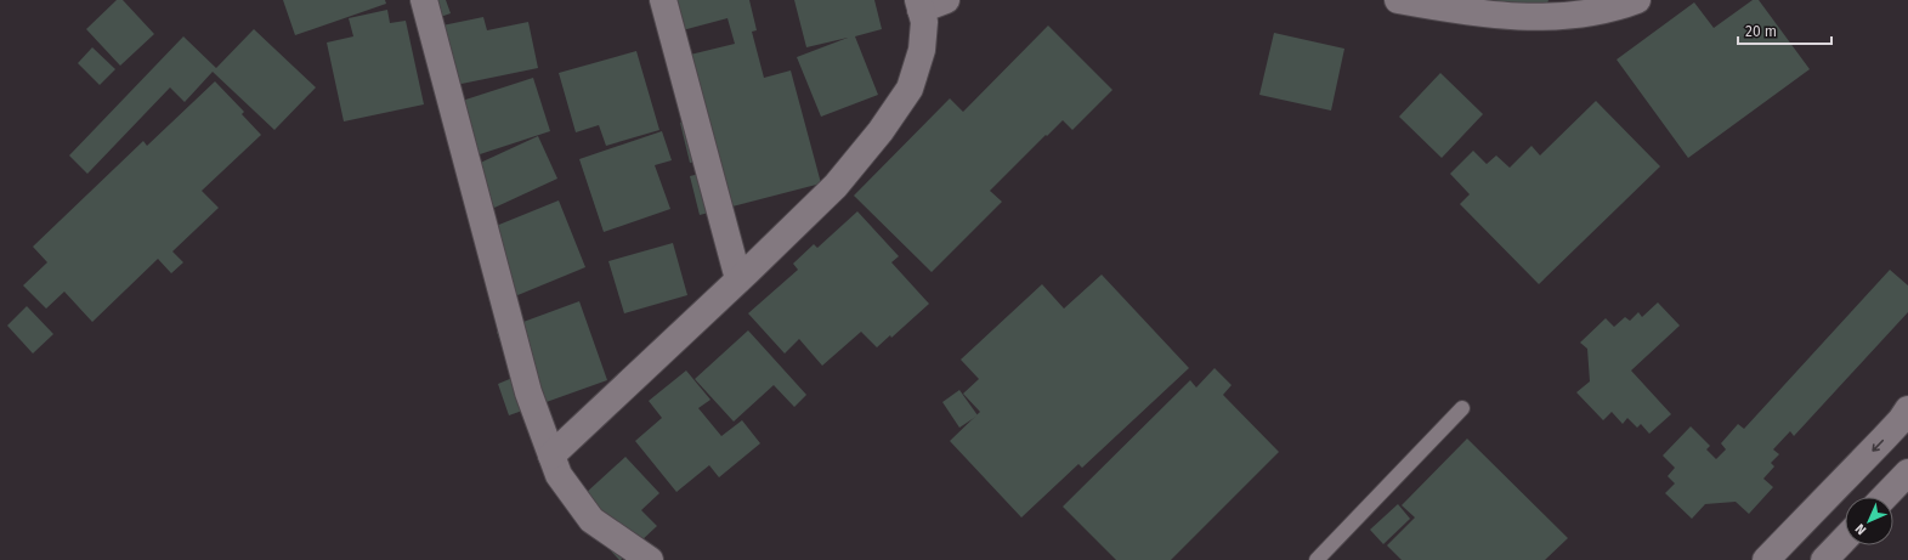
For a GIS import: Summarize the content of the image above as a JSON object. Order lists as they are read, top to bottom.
{
  "scale_bar": "20 m",
  "north": "bottom left"
}
